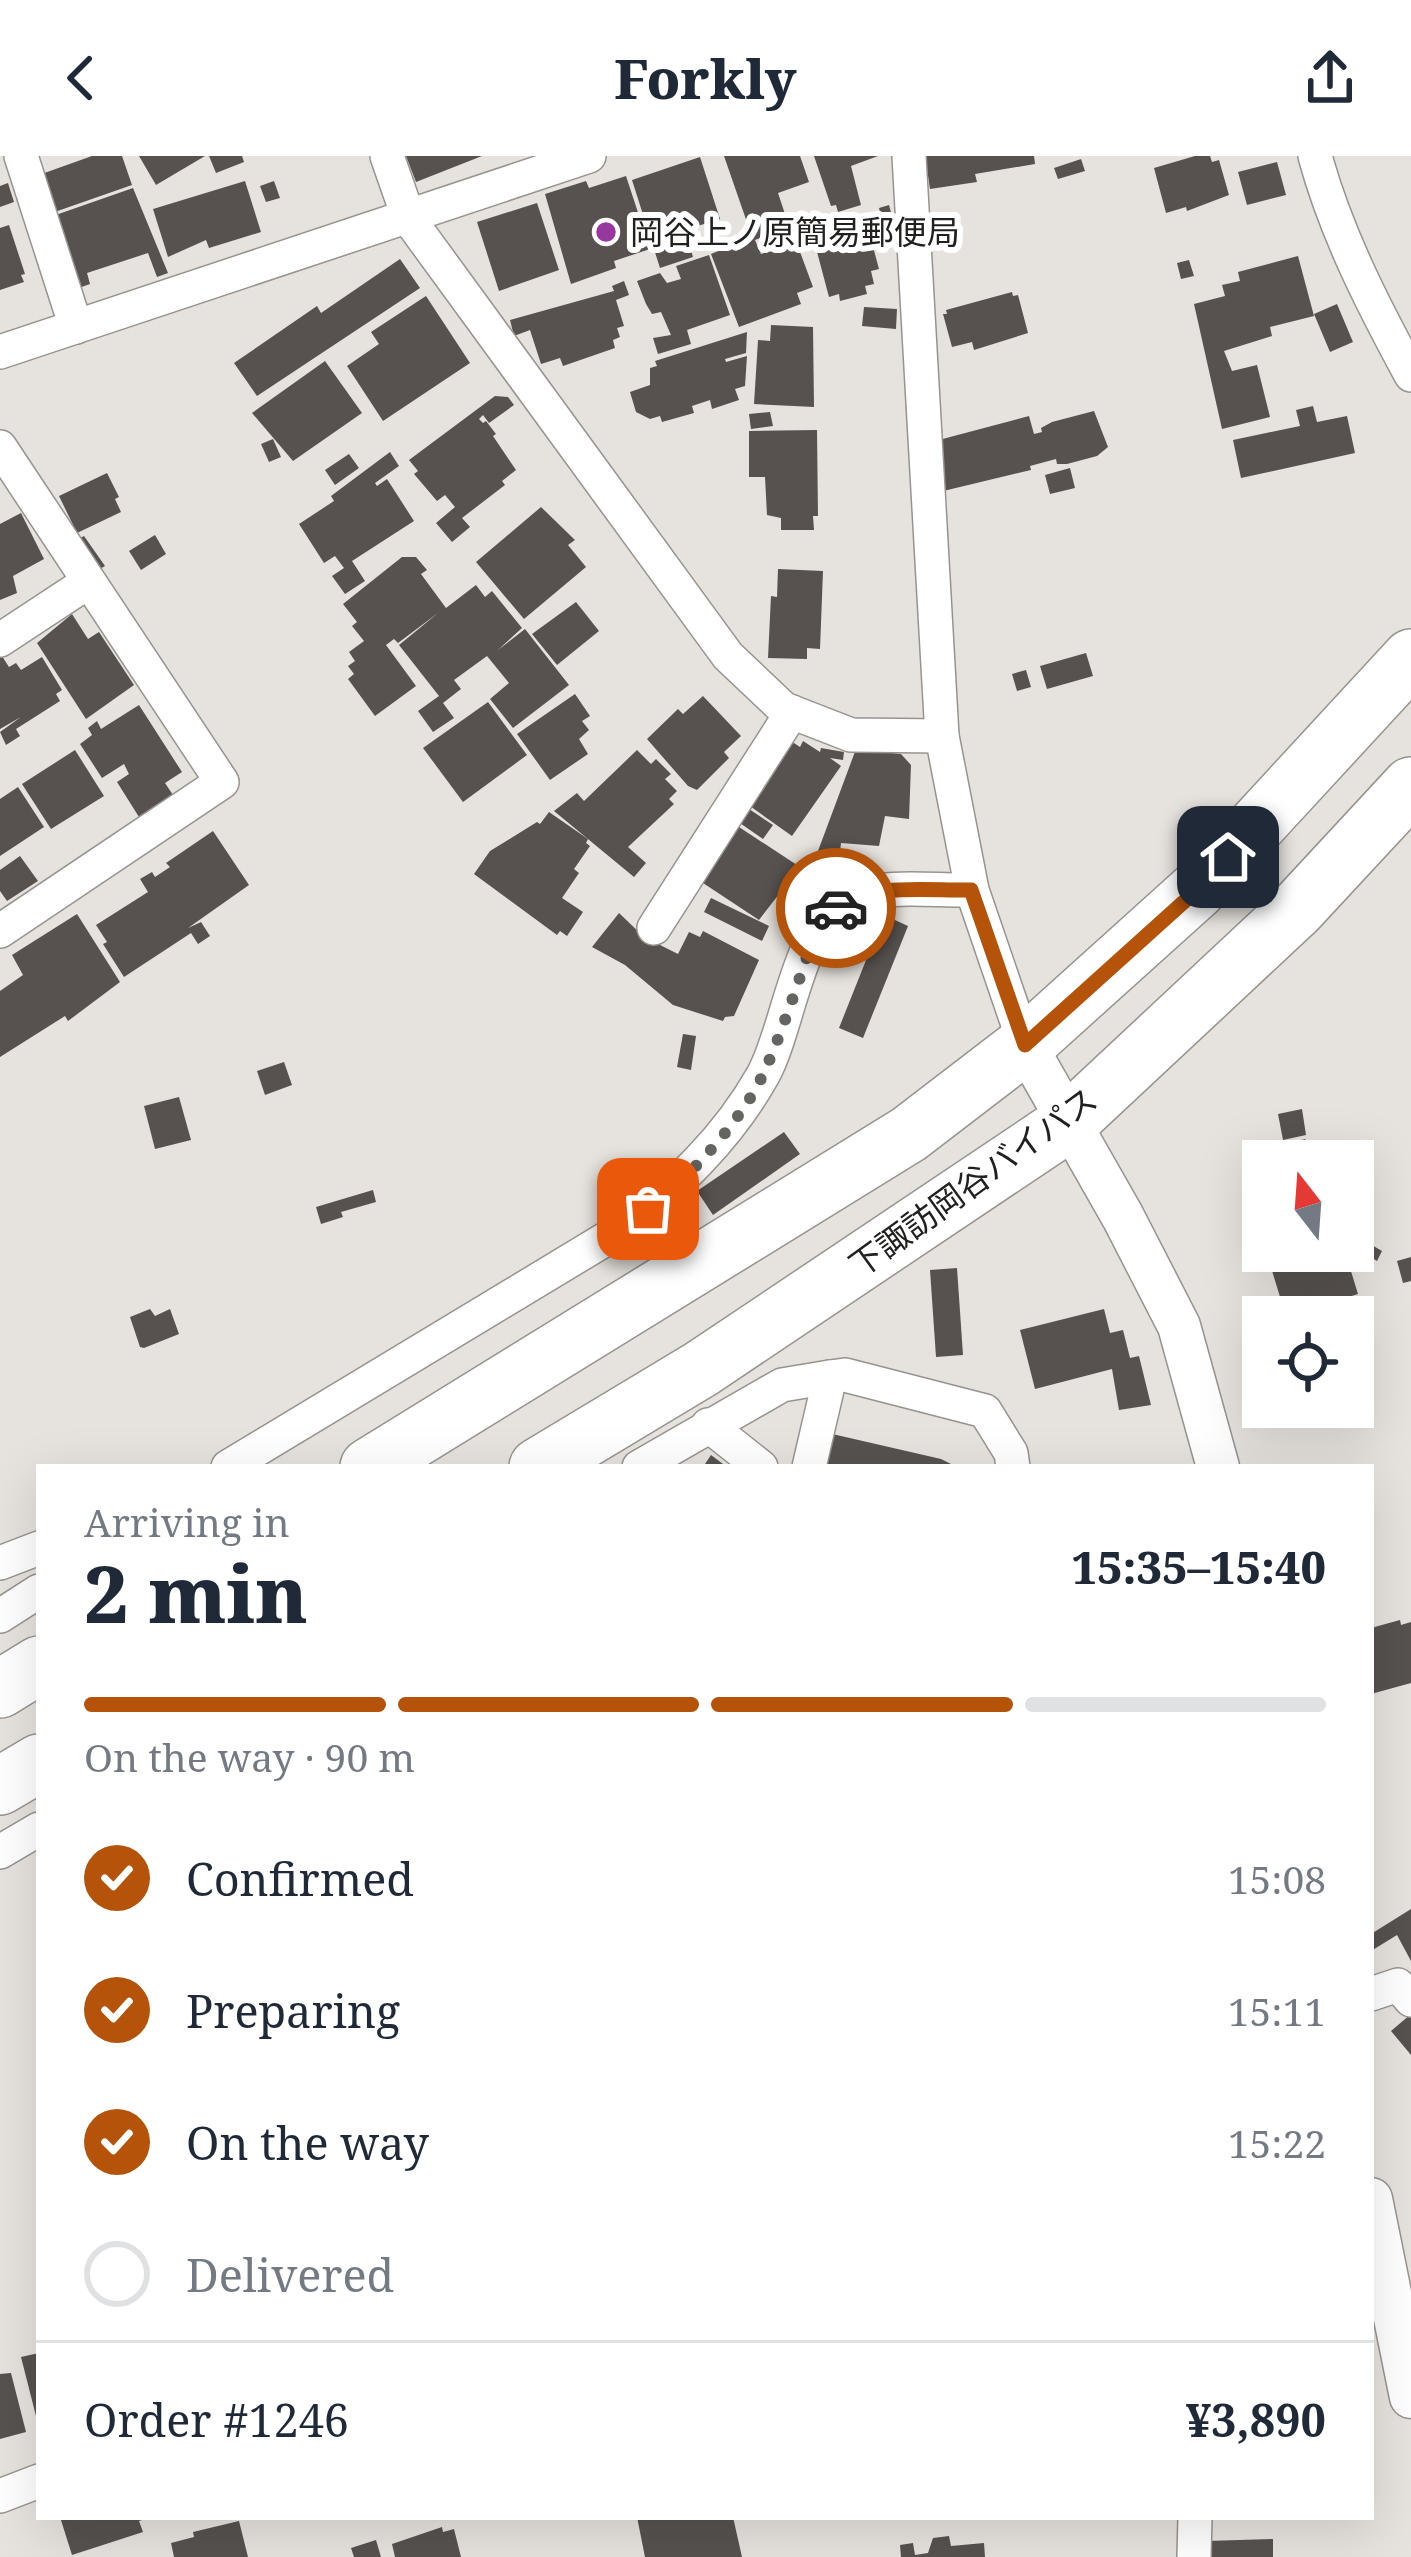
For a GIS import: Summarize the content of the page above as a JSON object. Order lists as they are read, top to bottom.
{
  "streets": {
    "highway": ["下諏訪岡谷バイパス"]
  },
  "places": ["岡谷上ノ原簡易郵便局"],
  "north": "top",
  "page": {
    "header": "Forkly",
    "heading": ["2 min", "Arriving in", "15:35–15:40"],
    "panel": ["Order #1246", "¥3,890"],
    "bar": "On the way · 90 m",
    "list": [
      ["Confirmed", "15:08"],
      ["Preparing", "15:11"],
      ["On the way", "15:22"],
      "Delivered"
    ]
  }
}
